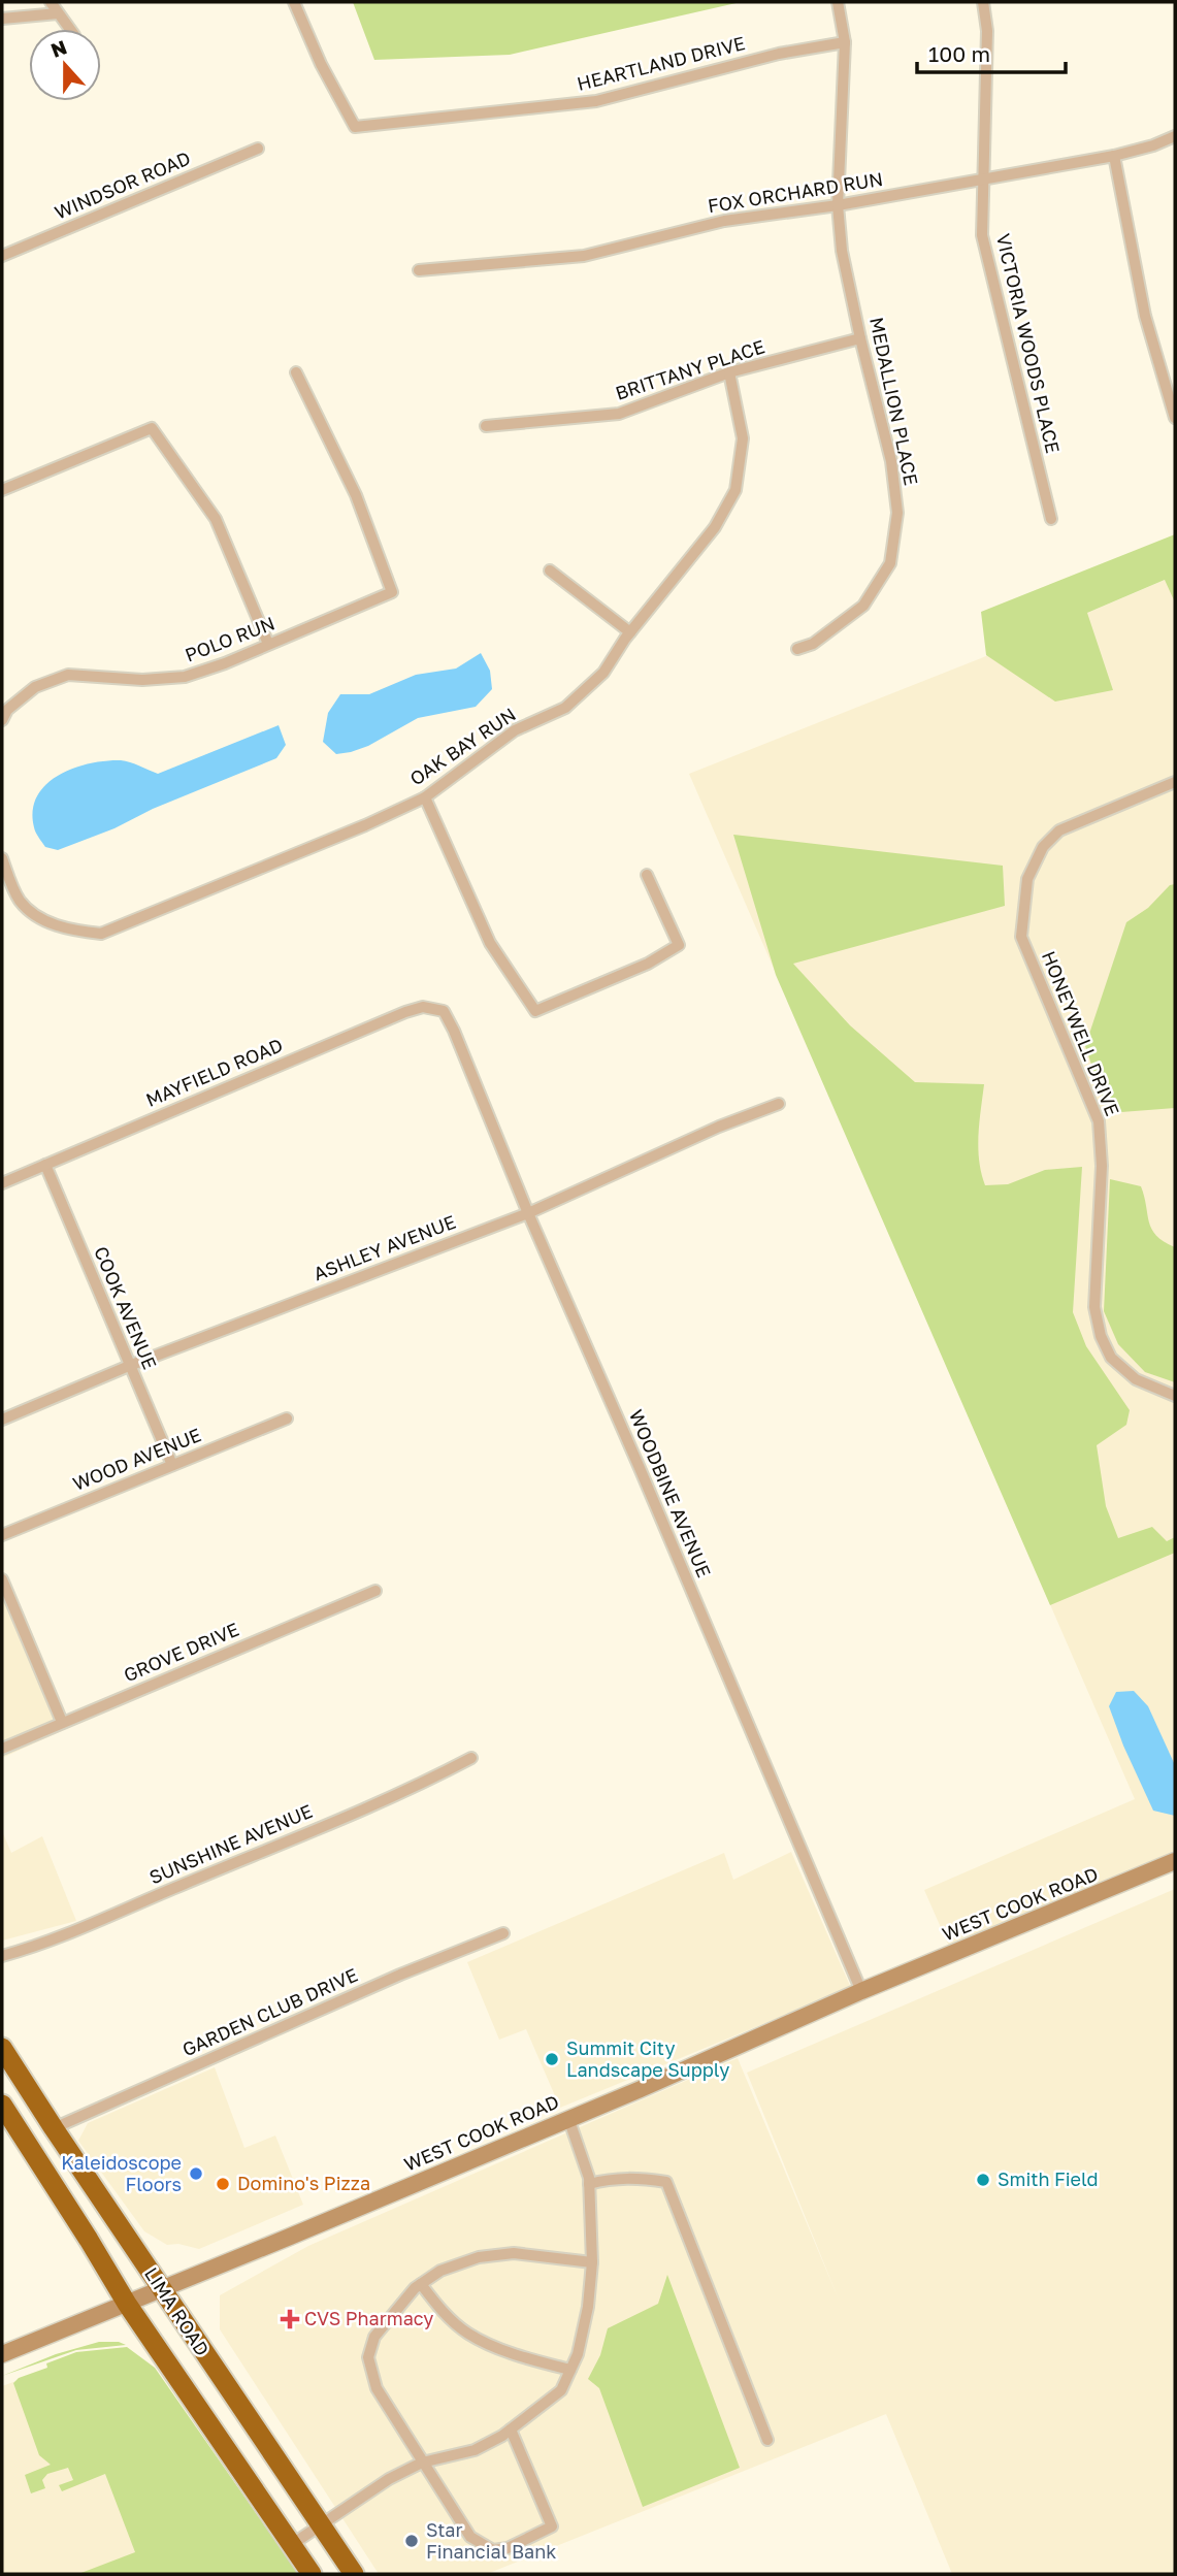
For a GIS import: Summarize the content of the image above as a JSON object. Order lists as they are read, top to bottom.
{
  "streets": {
    "highway": ["LIMA ROAD"],
    "main road": ["WEST COOK ROAD"],
    "street": [
      "HEARTLAND DRIVE",
      "WINDSOR ROAD",
      "FOX ORCHARD RUN",
      "VICTORIA WOODS PLACE",
      "BRITTANY PLACE",
      "MEDALLION PLACE",
      "POLO RUN",
      "OAK BAY RUN",
      "HONEYWELL DRIVE",
      "MAYFIELD ROAD",
      "ASHLEY AVENUE",
      "COOK AVENUE",
      "WOOD AVENUE",
      "WOODBINE AVENUE",
      "GROVE DRIVE",
      "SUNSHINE AVENUE",
      "GARDEN CLUB DRIVE"
    ]
  },
  "crossings": [
    ["HEARTLAND DRIVE", "MEDALLION PLACE"],
    ["FOX ORCHARD RUN", "VICTORIA WOODS PLACE"],
    ["FOX ORCHARD RUN", "MEDALLION PLACE"],
    ["BRITTANY PLACE", "MEDALLION PLACE"],
    ["BRITTANY PLACE", "OAK BAY RUN"],
    ["MAYFIELD ROAD", "COOK AVENUE"],
    ["MAYFIELD ROAD", "WOODBINE AVENUE"],
    ["ASHLEY AVENUE", "COOK AVENUE"],
    ["ASHLEY AVENUE", "WOODBINE AVENUE"],
    ["COOK AVENUE", "WOOD AVENUE"],
    ["WOODBINE AVENUE", "WEST COOK ROAD"],
    ["WEST COOK ROAD", "LIMA ROAD"],
    ["GARDEN CLUB DRIVE", "LIMA ROAD"]
  ],
  "places": {
    "other": [
      "Summit City Landscape Supply",
      "Kaleidoscope Floors",
      "Smith Field",
      "Domino's Pizza",
      "Star Financial Bank"
    ],
    "health": ["CVS Pharmacy"]
  },
  "scale_bar": "100 m",
  "north": "top"
}
